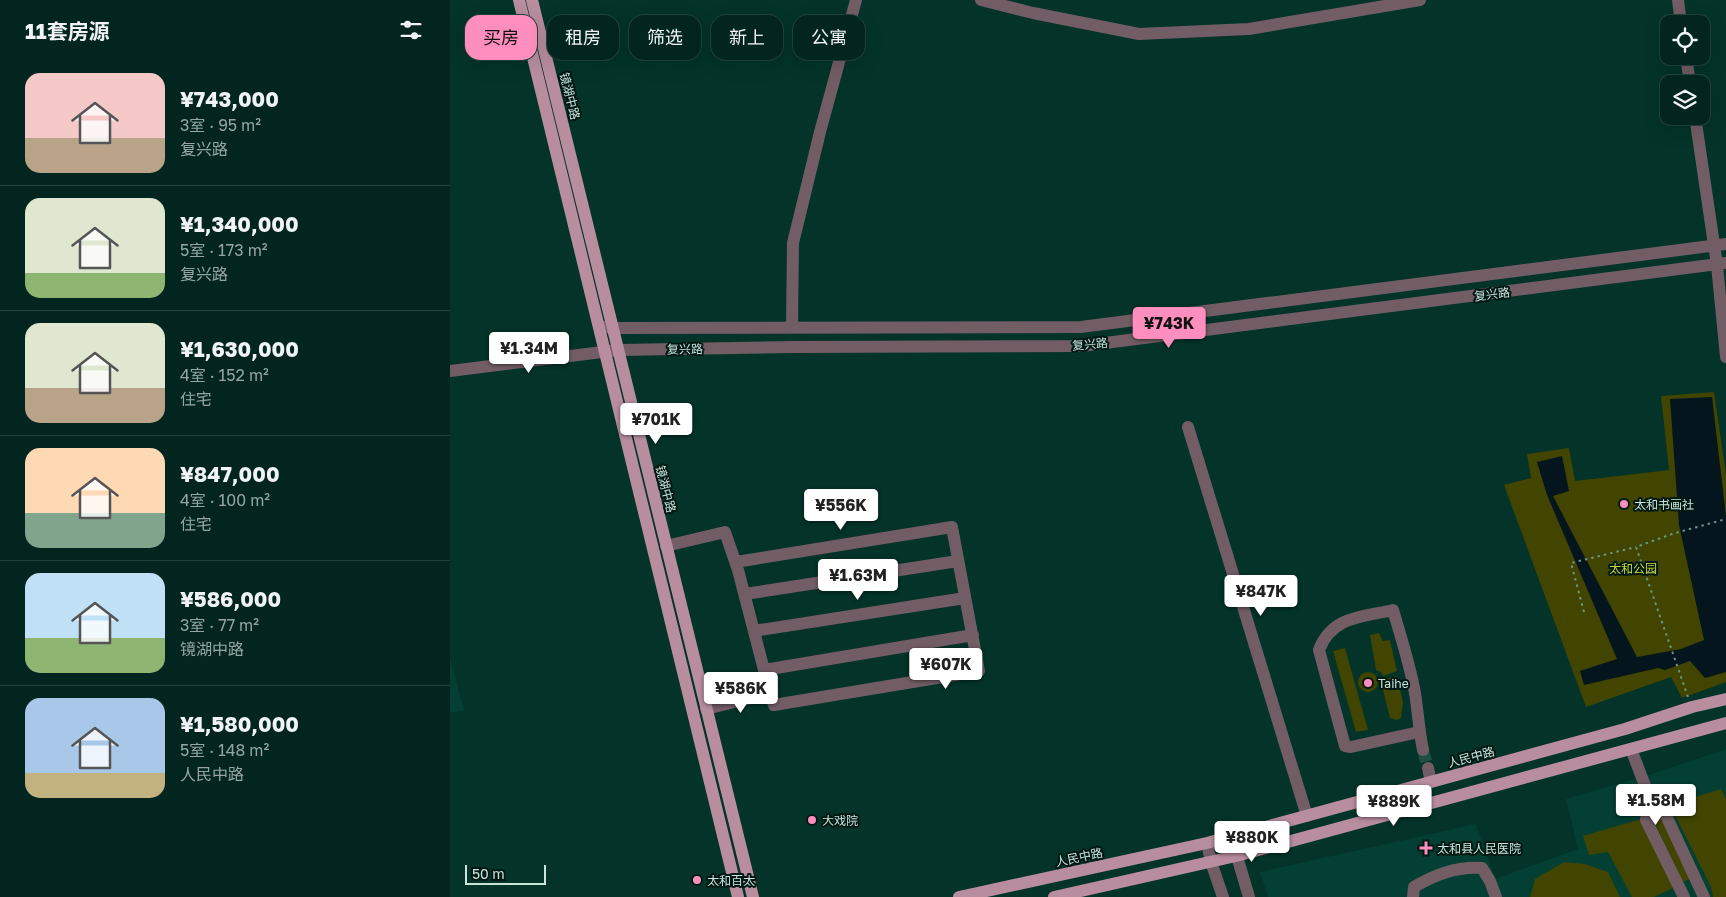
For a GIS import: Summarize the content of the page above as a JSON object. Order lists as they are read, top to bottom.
{
  "streets": {
    "main road": ["镜湖中路", "人民中路"],
    "street": ["复兴路"]
  },
  "crossings": [
    ["镜湖中路", "复兴路"]
  ],
  "parks": ["太和公园"],
  "places": {
    "other": [
      "太和书画社",
      "Taihe",
      "大戏院",
      "太和百太"
    ],
    "health": ["太和县人民医院"]
  },
  "scale_bar": "50 m",
  "page": {
    "heading": "11套房源",
    "chip": [
      "买房",
      "租房",
      "筛选",
      "新上",
      "公寓"
    ],
    "list": [
      {
        "name": "¥743,000",
        "note": "3室 · 95 m² · 复兴路"
      },
      {
        "name": "¥1,340,000",
        "note": "5室 · 173 m² · 复兴路"
      },
      {
        "name": "¥1,630,000",
        "note": "4室 · 152 m² · 住宅"
      },
      {
        "name": "¥847,000",
        "note": "4室 · 100 m² · 住宅"
      },
      {
        "name": "¥586,000",
        "note": "3室 · 77 m² · 镜湖中路"
      },
      {
        "name": "¥1,580,000",
        "note": "5室 · 148 m² · 人民中路"
      }
    ],
    "price": [
      "¥743K",
      "¥1.34M",
      "¥701K",
      "¥556K",
      "¥1.63M",
      "¥847K",
      "¥607K",
      "¥586K",
      "¥1.58M",
      "¥889K",
      "¥880K"
    ],
    "scale": "50 m"
  }
}
